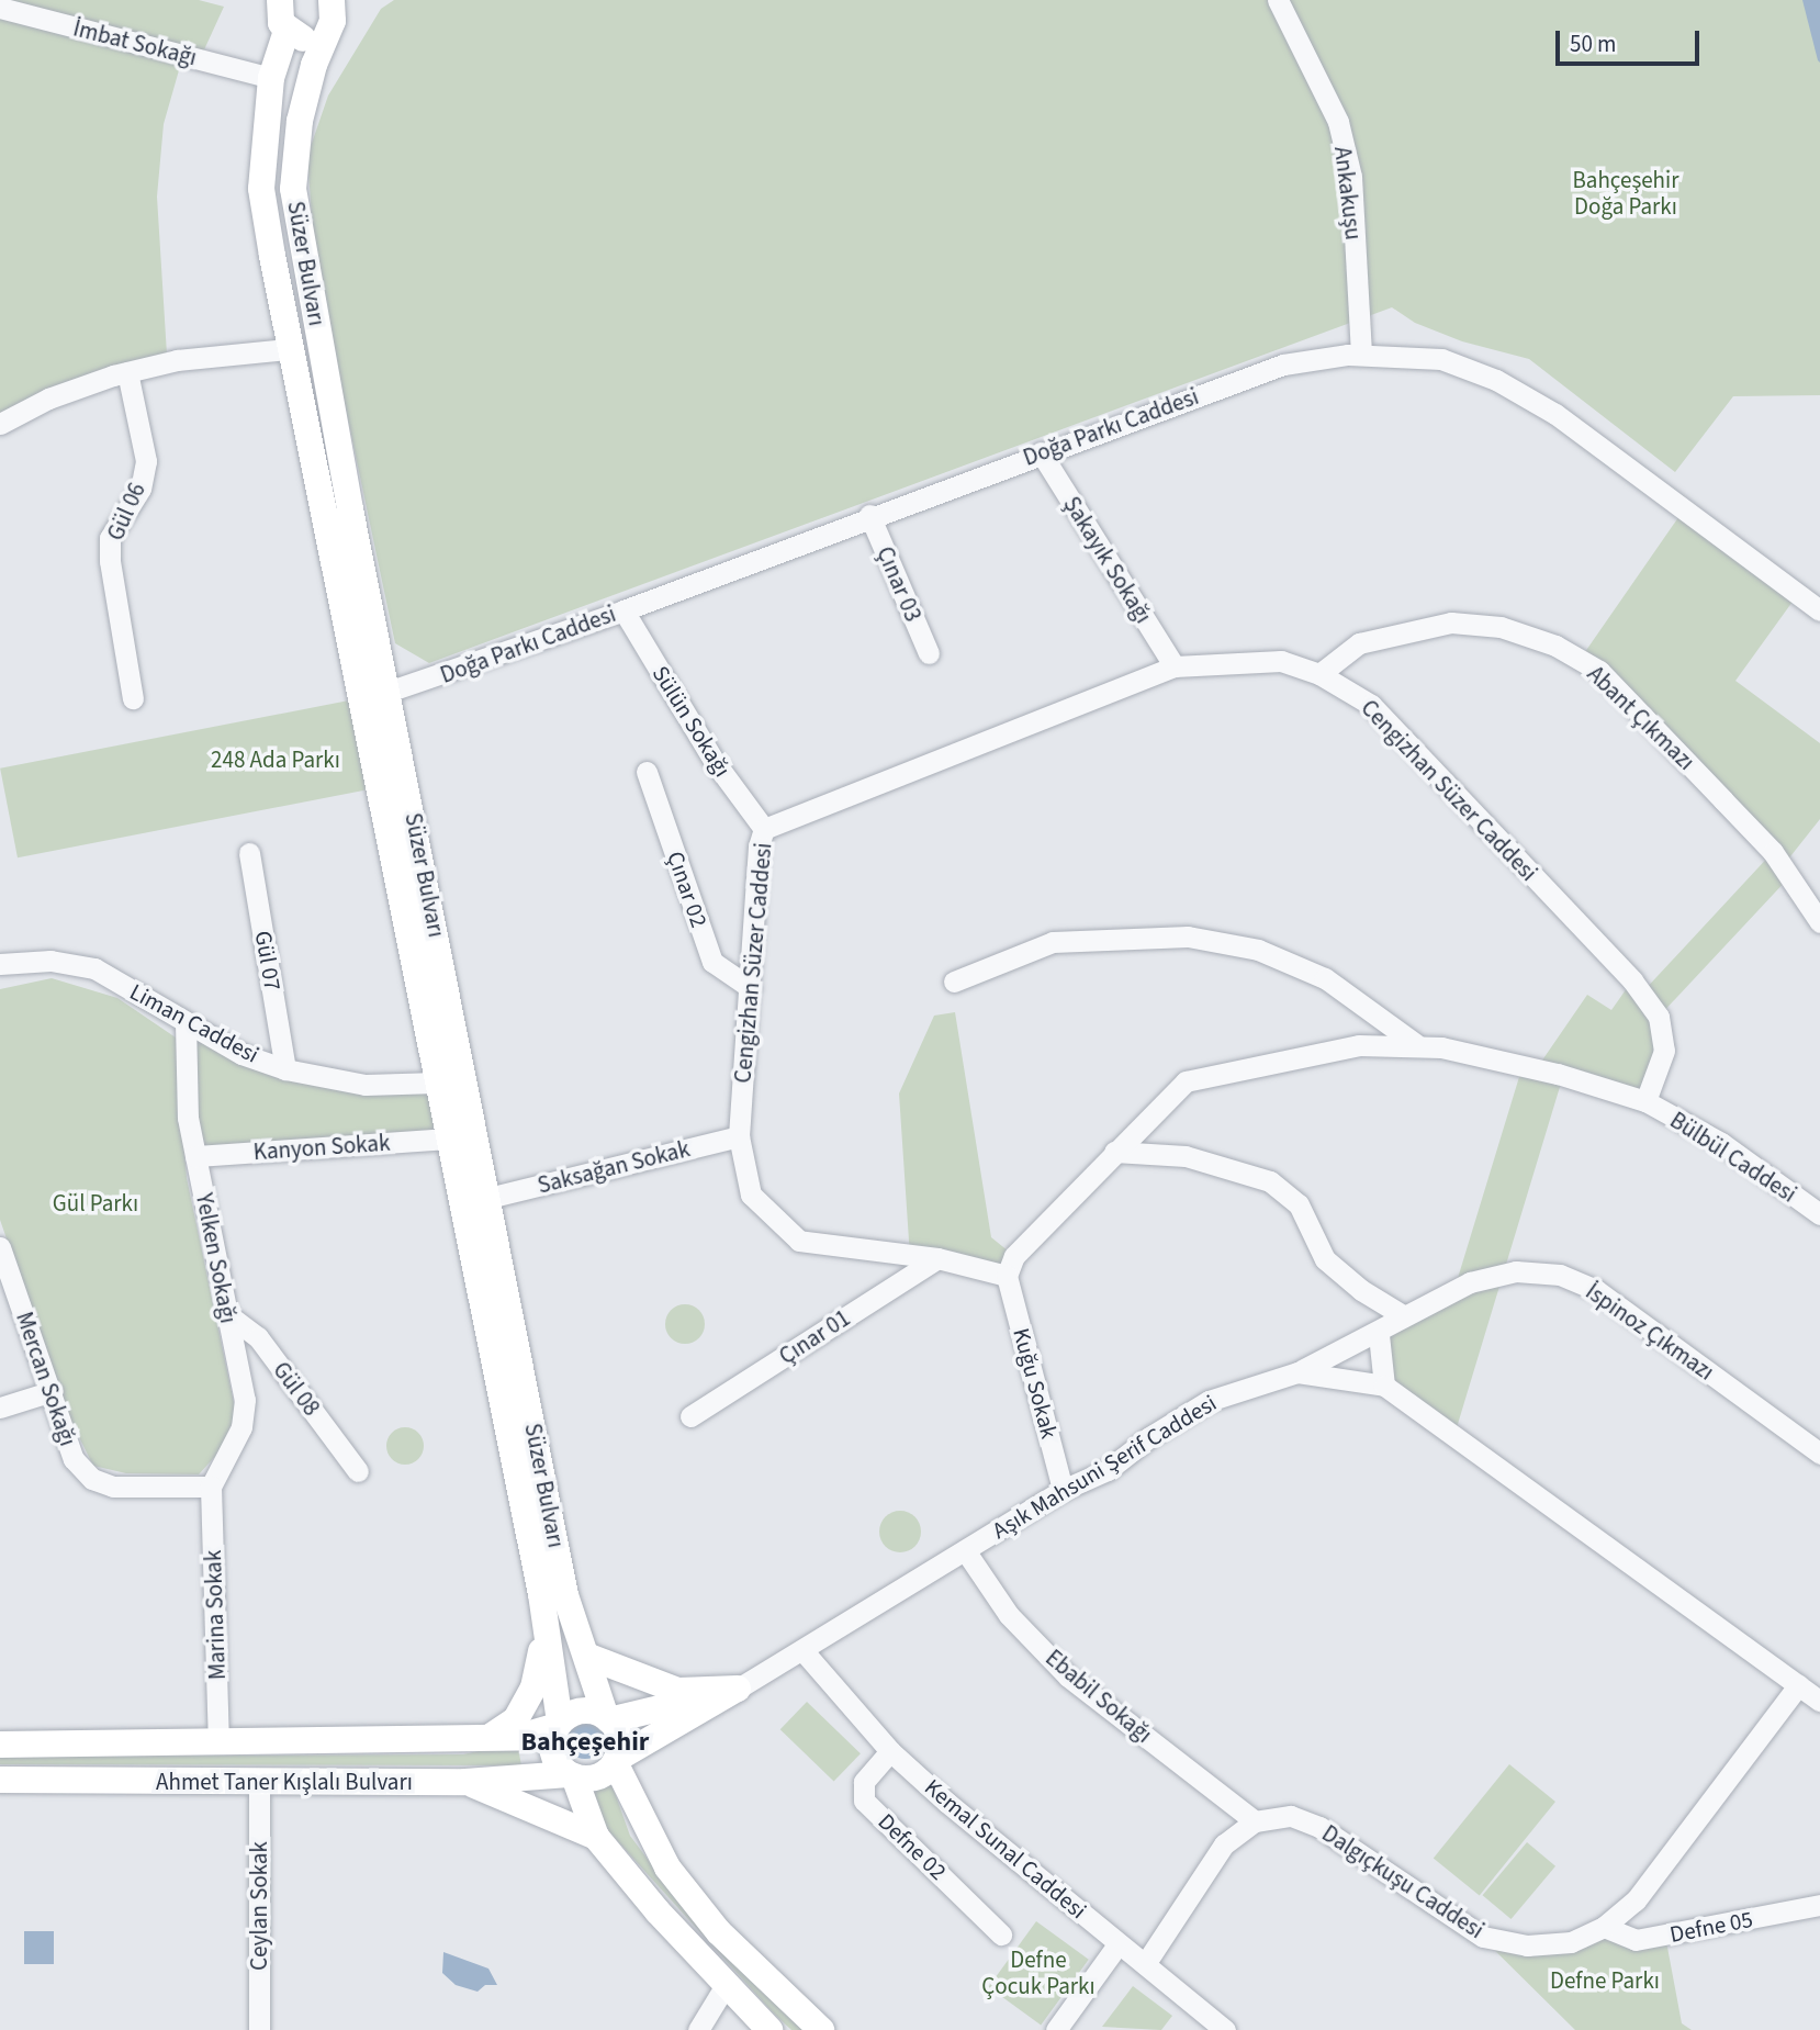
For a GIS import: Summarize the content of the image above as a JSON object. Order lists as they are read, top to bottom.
{
  "streets": {
    "main road": ["Süzer Bulvarı", "Ahmet Taner Kışlalı Bulvarı"],
    "street": [
      "İmbat Sokağı",
      "Ankakuşu",
      "Doğa Parkı Caddesi",
      "Gül 06",
      "Şakayık Sokağı",
      "Çınar 03",
      "Abant Çıkmazı",
      "Sülün Sokağı",
      "Cengizhan Süzer Caddesi",
      "Çınar 02",
      "Gül 07",
      "Liman Caddesi",
      "Kanyon Sokak",
      "Bülbül Caddesi",
      "Saksağan Sokak",
      "Yelken Sokağı",
      "İspinoz Çıkmazı",
      "Çınar 01",
      "Mercan Sokağı",
      "Kuğu Sokak",
      "Gül 08",
      "Aşık Mahsuni Şerif Caddesi",
      "Marina Sokak",
      "Ebabil Sokağı",
      "Defne 02",
      "Kemal Sunal Caddesi",
      "Dalgıçkuşu Caddesi",
      "Ceylan Sokak",
      "Defne 05"
    ]
  },
  "crossings": [
    ["İmbat Sokağı", "Süzer Bulvarı"],
    ["Ankakuşu", "Doğa Parkı Caddesi"],
    ["Süzer Bulvarı", "Doğa Parkı Caddesi"],
    ["Süzer Bulvarı", "Liman Caddesi"],
    ["Süzer Bulvarı", "Kanyon Sokak"],
    ["Süzer Bulvarı", "Saksağan Sokak"],
    ["Süzer Bulvarı", "Ahmet Taner Kışlalı Bulvarı"],
    ["Doğa Parkı Caddesi", "Şakayık Sokağı"],
    ["Doğa Parkı Caddesi", "Çınar 03"],
    ["Doğa Parkı Caddesi", "Sülün Sokağı"],
    ["Şakayık Sokağı", "Cengizhan Süzer Caddesi"],
    ["Abant Çıkmazı", "Cengizhan Süzer Caddesi"],
    ["Sülün Sokağı", "Cengizhan Süzer Caddesi"],
    ["Cengizhan Süzer Caddesi", "Çınar 02"],
    ["Cengizhan Süzer Caddesi", "Bülbül Caddesi"],
    ["Cengizhan Süzer Caddesi", "Saksağan Sokak"],
    ["Cengizhan Süzer Caddesi", "Çınar 01"],
    ["Cengizhan Süzer Caddesi", "Kuğu Sokak"],
    ["Gül 07", "Liman Caddesi"],
    ["Liman Caddesi", "Yelken Sokağı"],
    ["Kanyon Sokak", "Yelken Sokağı"],
    ["Yelken Sokağı", "Mercan Sokağı"],
    ["Yelken Sokağı", "Gül 08"],
    ["Yelken Sokağı", "Marina Sokak"],
    ["İspinoz Çıkmazı", "Aşık Mahsuni Şerif Caddesi"],
    ["Mercan Sokağı", "Marina Sokak"],
    ["Kuğu Sokak", "Aşık Mahsuni Şerif Caddesi"],
    ["Aşık Mahsuni Şerif Caddesi", "Ebabil Sokağı"],
    ["Aşık Mahsuni Şerif Caddesi", "Kemal Sunal Caddesi"],
    ["Aşık Mahsuni Şerif Caddesi", "Dalgıçkuşu Caddesi"],
    ["Marina Sokak", "Ahmet Taner Kışlalı Bulvarı"],
    ["Ebabil Sokağı", "Dalgıçkuşu Caddesi"],
    ["Ahmet Taner Kışlalı Bulvarı", "Ceylan Sokak"],
    ["Defne 02", "Kemal Sunal Caddesi"],
    ["Kemal Sunal Caddesi", "Dalgıçkuşu Caddesi"],
    ["Dalgıçkuşu Caddesi", "Defne 05"]
  ],
  "districts": ["Bahçeşehir"],
  "parks": [
    "Bahçeşehir Doğa Parkı",
    "248 Ada Parkı",
    "Gül Parkı",
    "Defne Çocuk Parkı",
    "Defne Parkı"
  ],
  "scale_bar": "50 m"
}
